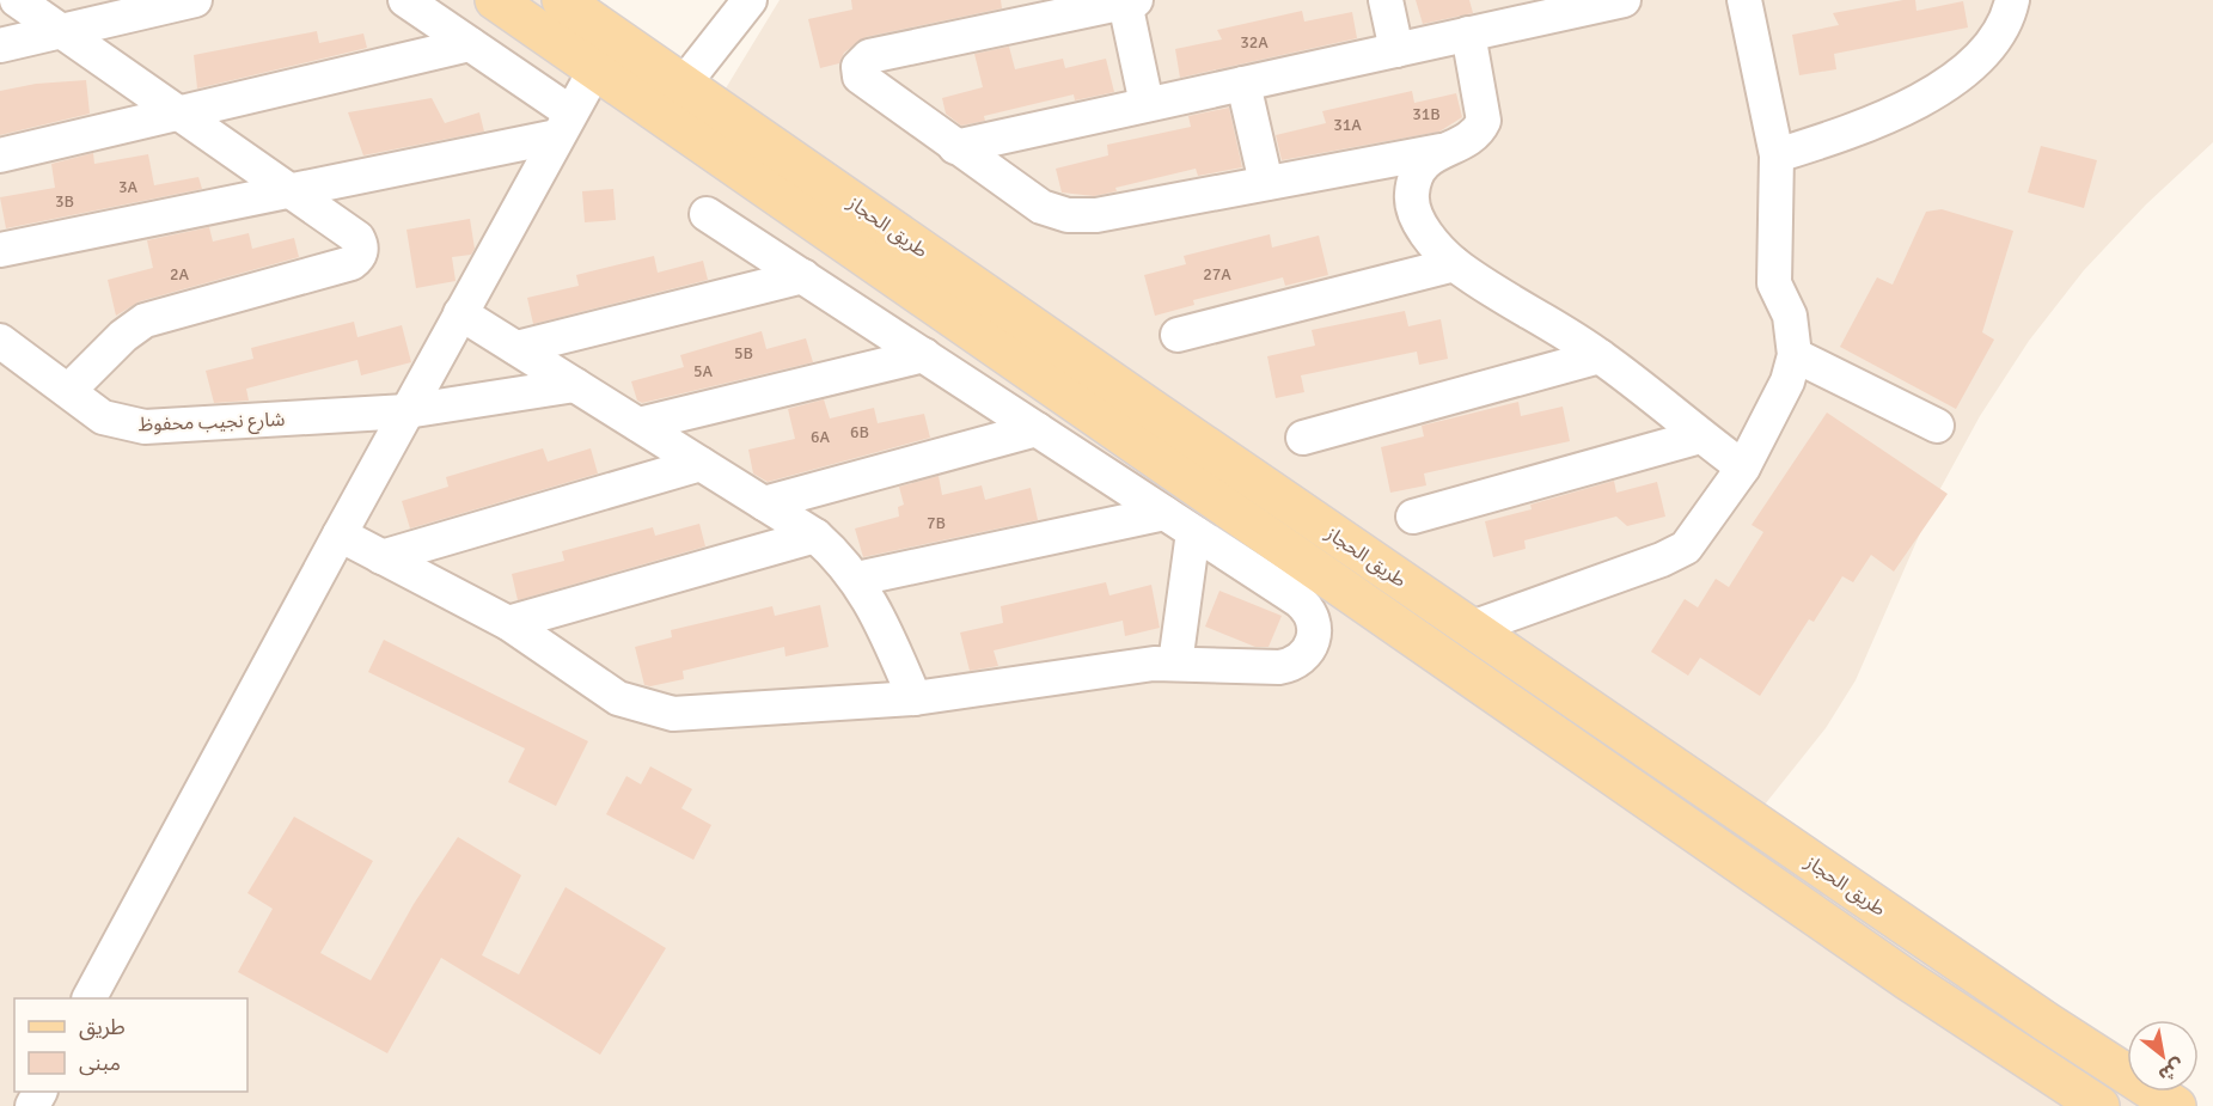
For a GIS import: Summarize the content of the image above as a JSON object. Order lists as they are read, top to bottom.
{
  "streets": {
    "main road": ["طريق الحجاز"],
    "street": ["شارع نجيب محفوظ"]
  },
  "house_numbers": [
    "32A",
    "31B",
    "31A",
    "3A",
    "3B",
    "2A",
    "27A",
    "5B",
    "5A",
    "6B",
    "6A",
    "7B"
  ],
  "legend": ["طريق", "مبنى"],
  "north": "bottom right"
}
